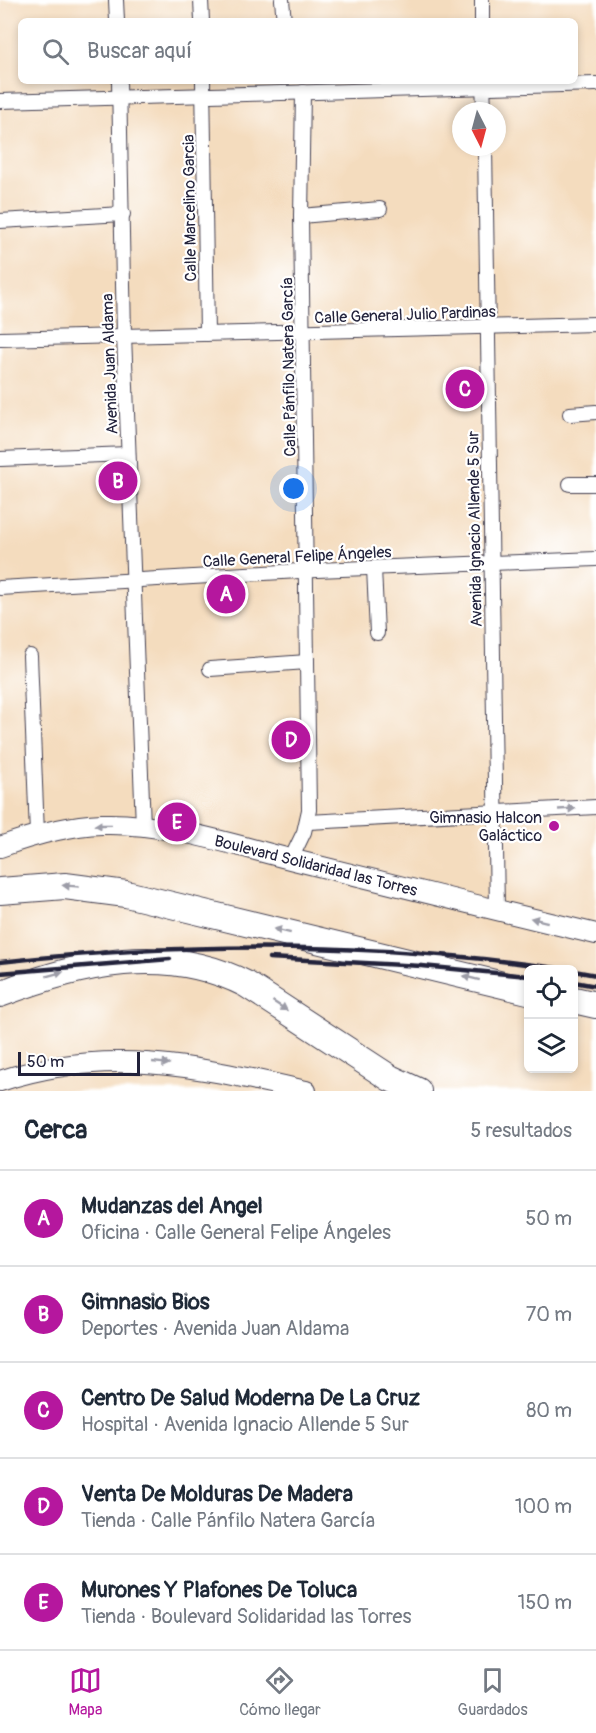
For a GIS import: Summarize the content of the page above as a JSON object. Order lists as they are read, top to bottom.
{
  "streets": {
    "main road": ["Boulevard Solidaridad las Torres"],
    "street": [
      "Calle Marcelino Garcia",
      "Calle General Julio Pardinas",
      "Avenida Juan Aldama",
      "Calle Pánfilo Natera García",
      "Avenida Ignacio Allende 5 Sur",
      "Calle General Felipe Ángeles"
    ]
  },
  "crossings": [
    ["Calle Marcelino Garcia", "Calle General Julio Pardinas"],
    ["Calle General Julio Pardinas", "Avenida Juan Aldama"],
    ["Calle General Julio Pardinas", "Calle Pánfilo Natera García"],
    ["Calle General Julio Pardinas", "Avenida Ignacio Allende 5 Sur"],
    ["Avenida Juan Aldama", "Calle General Felipe Ángeles"],
    ["Avenida Juan Aldama", "Boulevard Solidaridad las Torres"],
    ["Calle Pánfilo Natera García", "Calle General Felipe Ángeles"],
    ["Avenida Ignacio Allende 5 Sur", "Calle General Felipe Ángeles"],
    ["Avenida Ignacio Allende 5 Sur", "Boulevard Solidaridad las Torres"]
  ],
  "places": ["Gimnasio Halcon Galáctico"],
  "scale_bar": "50 m",
  "north": "bottom",
  "page": {
    "search": "Buscar aquí",
    "pins": [
      "C",
      "B",
      "A",
      "D",
      "E"
    ],
    "scale": "50 m",
    "heading": ["Cerca", "5 resultados"],
    "list": [
      {
        "mark": "A",
        "name": "Mudanzas del Angel",
        "note": "Oficina · Calle General Felipe Ángeles",
        "value": "50 m"
      },
      {
        "mark": "B",
        "name": "Gimnasio Bios",
        "note": "Deportes · Avenida Juan Aldama",
        "value": "70 m"
      },
      {
        "mark": "C",
        "name": "Centro De Salud Moderna De La Cruz",
        "note": "Hospital · Avenida Ignacio Allende 5 Sur",
        "value": "80 m"
      },
      {
        "mark": "D",
        "name": "Venta De Molduras De Madera",
        "note": "Tienda · Calle Pánfilo Natera García",
        "value": "100 m"
      },
      {
        "mark": "E",
        "name": "Murones Y Plafones De Toluca",
        "note": "Tienda · Boulevard Solidaridad las Torres",
        "value": "150 m"
      }
    ],
    "nav": ["Mapa", "Cómo llegar", "Guardados"]
  }
}
